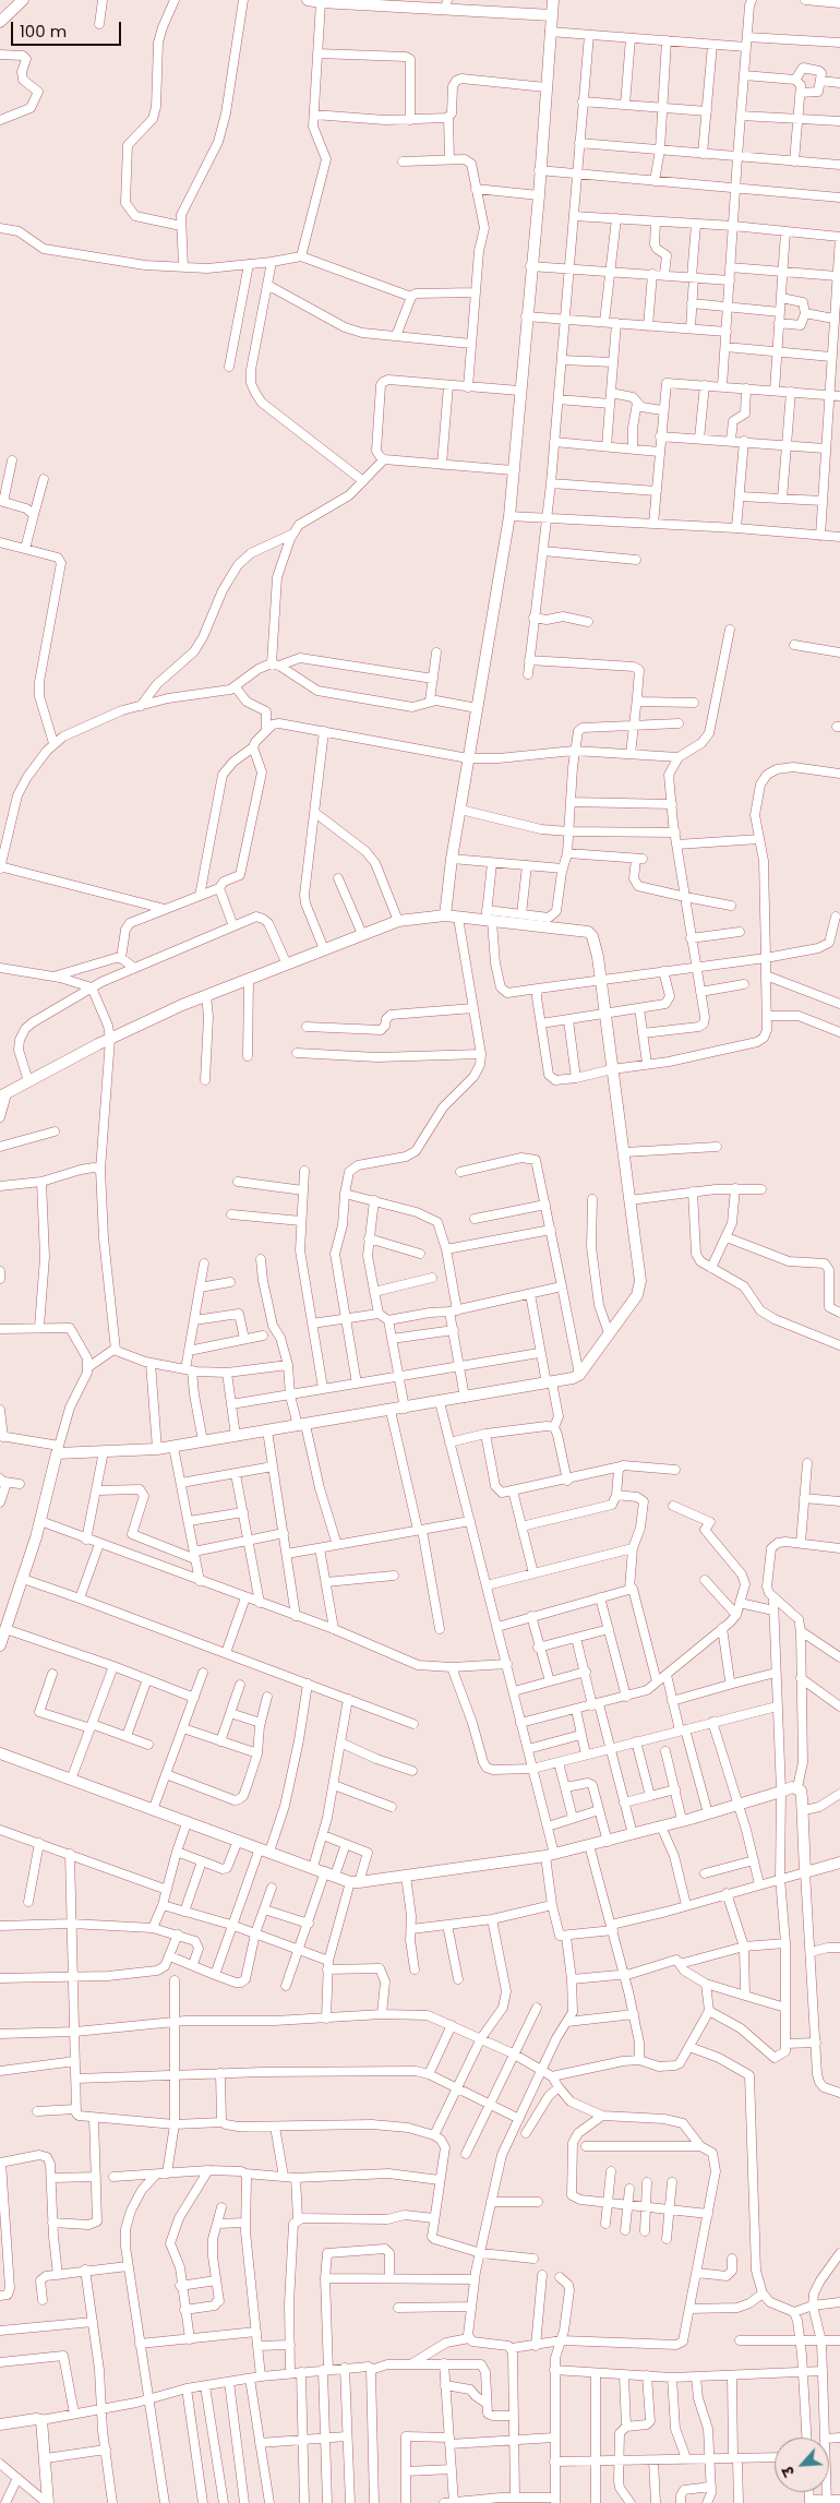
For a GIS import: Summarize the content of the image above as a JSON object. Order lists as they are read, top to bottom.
{
  "scale_bar": "100 m",
  "north": "bottom left"
}
